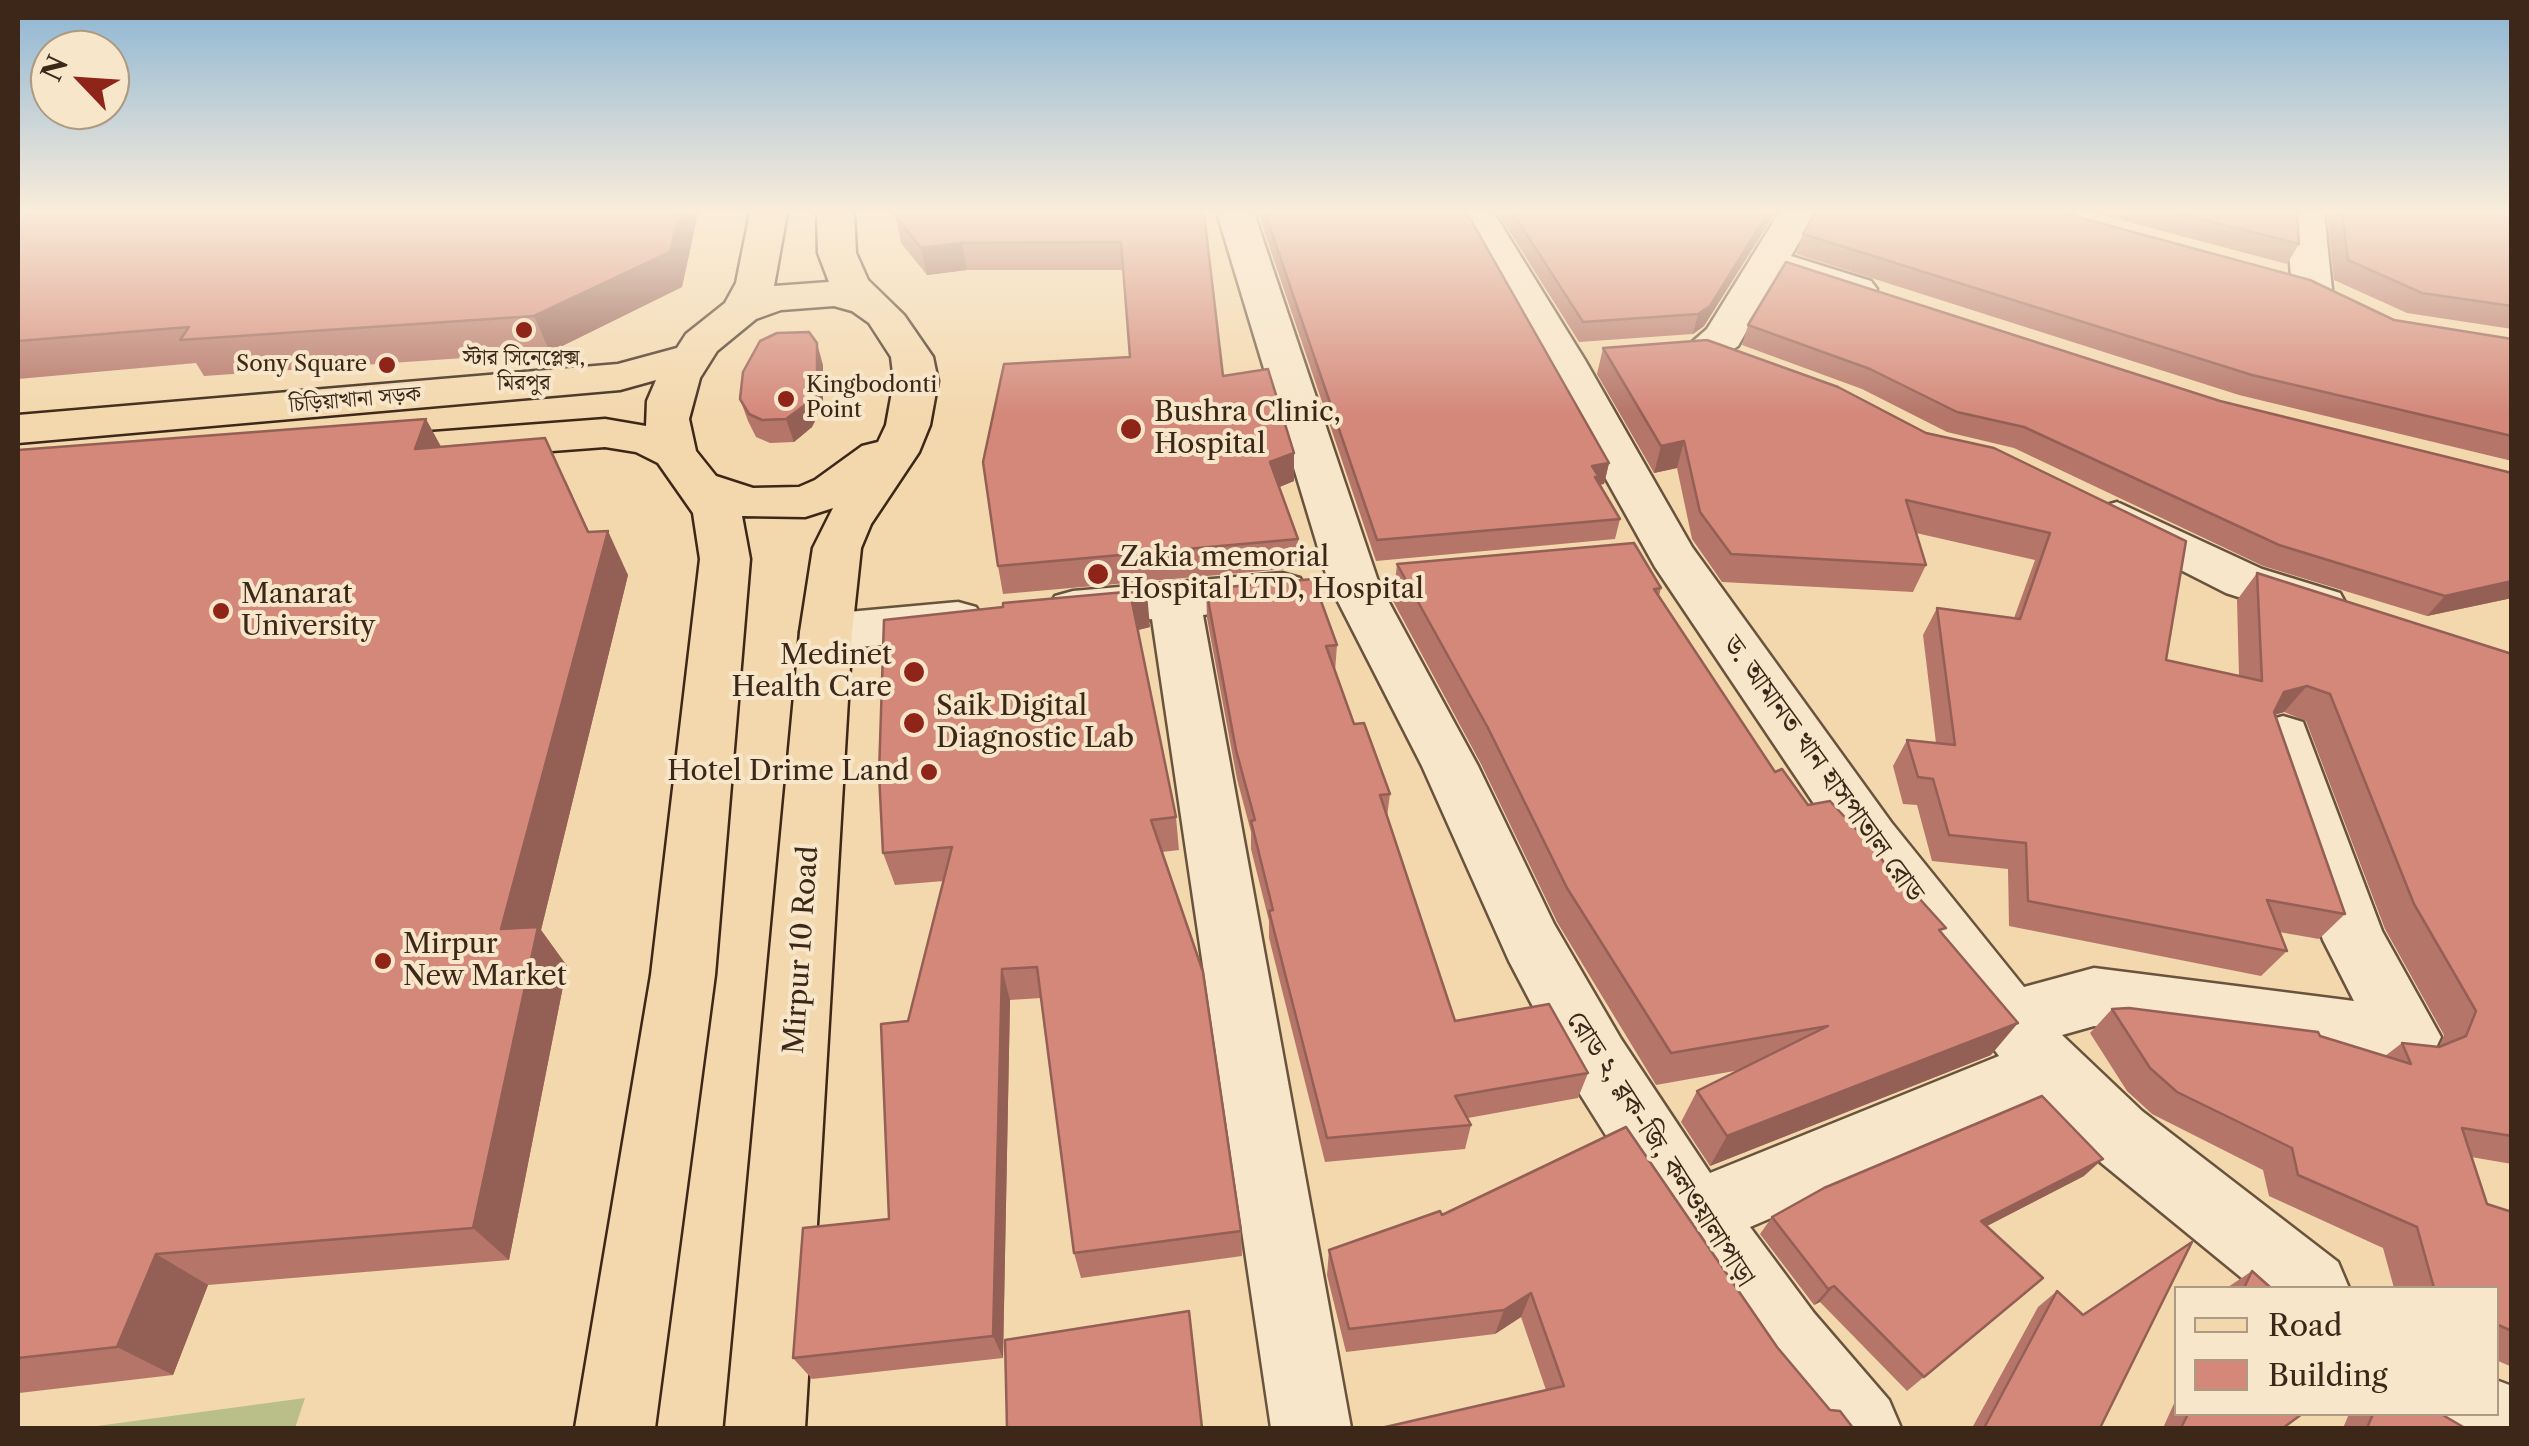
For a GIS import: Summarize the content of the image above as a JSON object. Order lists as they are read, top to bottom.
{
  "streets": {
    "main road": ["চিড়িয়াখানা সড়ক", "Mirpur 10 Road"],
    "street": ["ড. আমানত খান হাসপাতাল রোড", "রোড ২, ব্লক-জি, কলওয়ালাপাড়া"]
  },
  "crossings": [
    ["চিড়িয়াখানা সড়ক", "Mirpur 10 Road"]
  ],
  "places": [
    "স্টার সিনেপ্লেক্স, মিরপুর",
    "Sony Square",
    "Kingbodonti Point",
    "Bushra Clinic, Hospital",
    "Zakia memorial Hospital LTD, Hospital",
    "Manarat University",
    "Medinet Health Care",
    "Saik Digital Diagnostic Lab",
    "Hotel Drime Land",
    "Mirpur New Market"
  ],
  "legend": ["Road", "Building"],
  "north": "top left"
}
